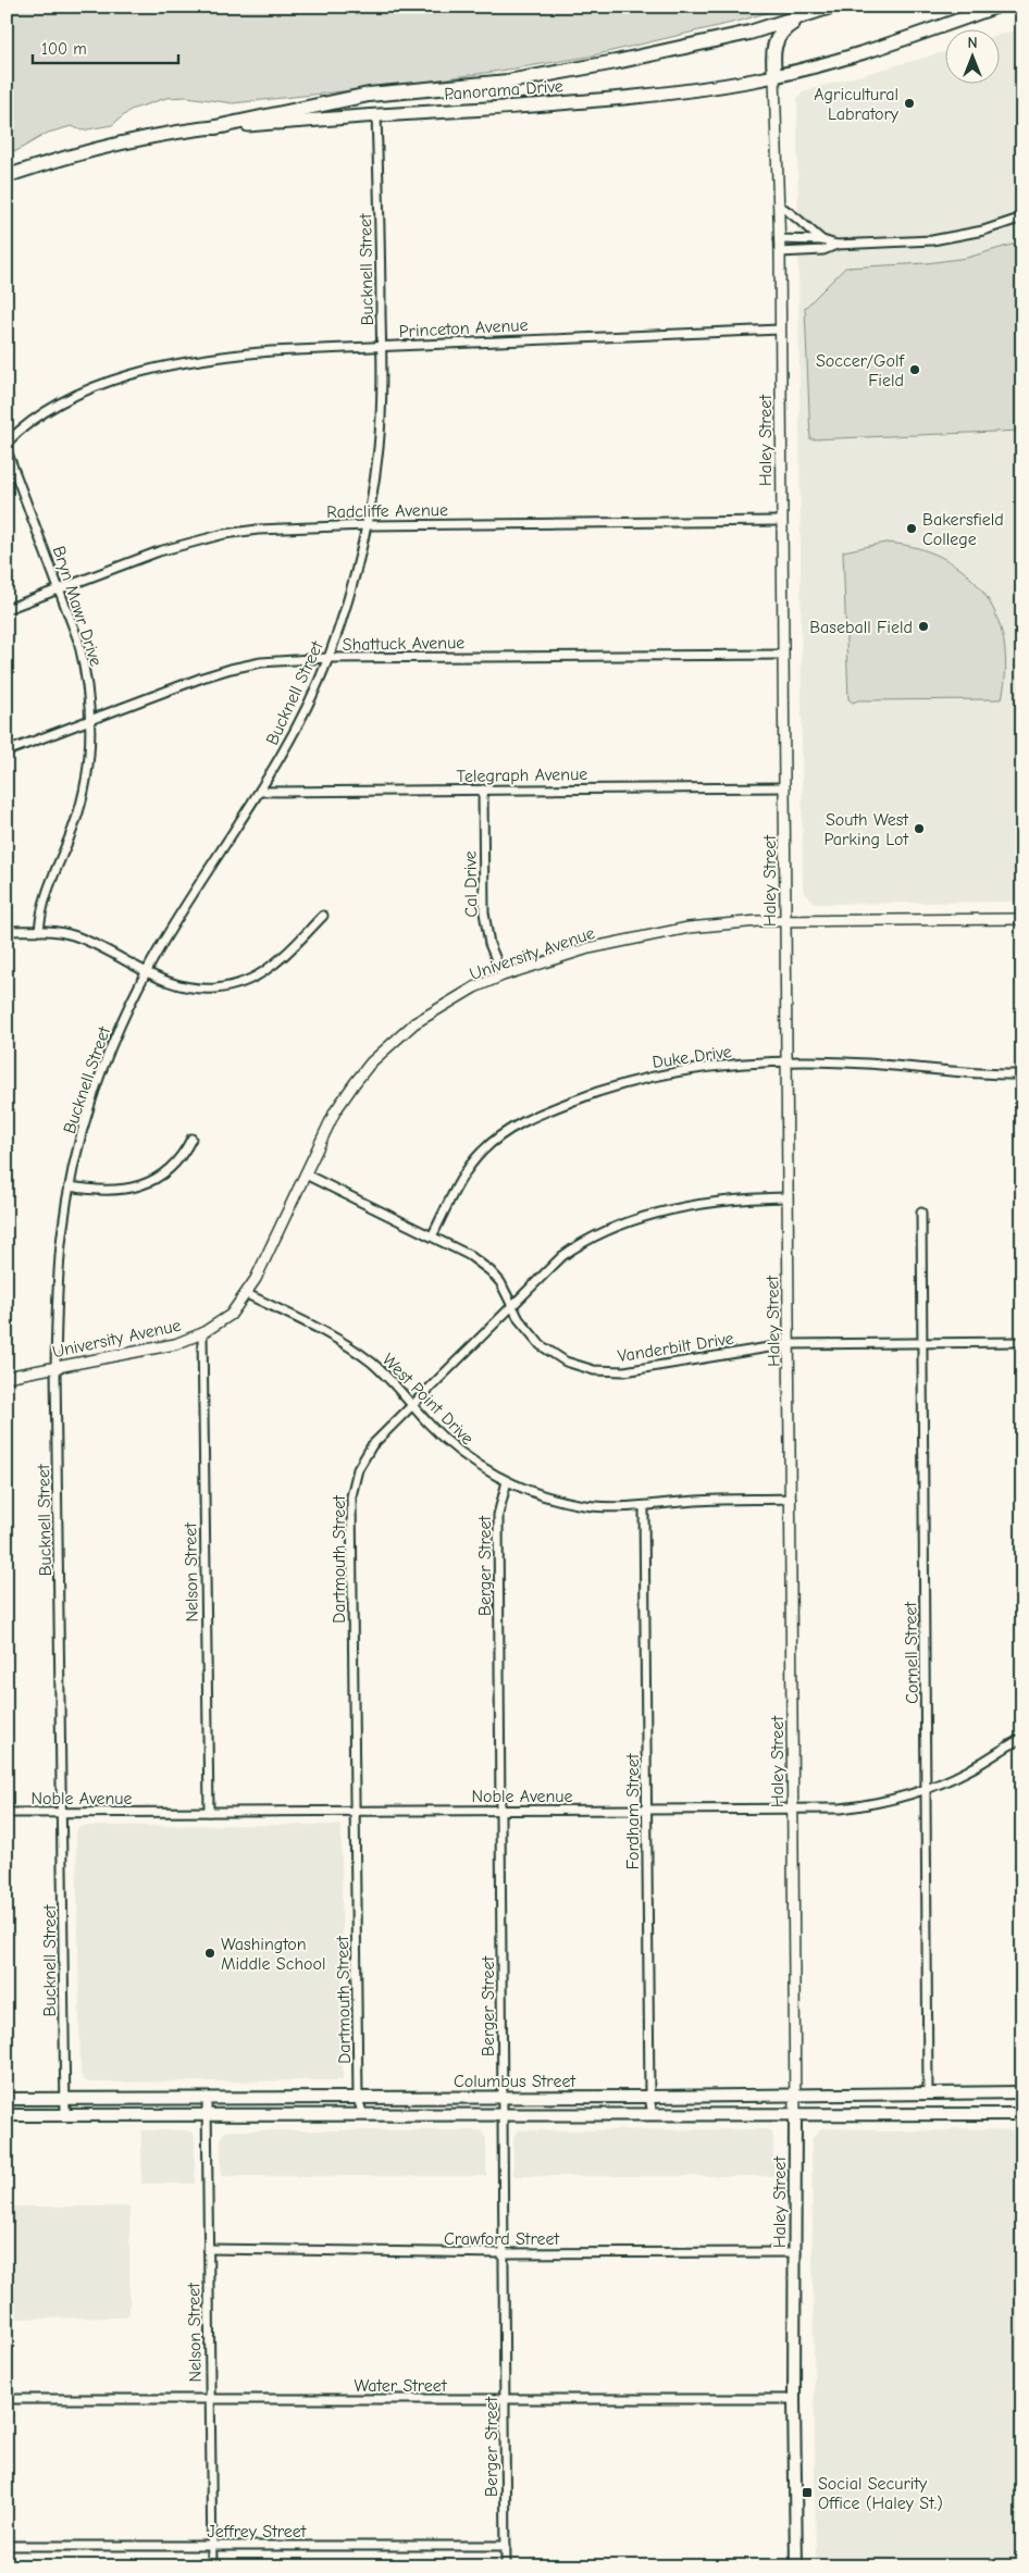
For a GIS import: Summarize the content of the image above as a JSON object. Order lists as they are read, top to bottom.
{
  "streets": {
    "main road": ["Panorama Drive", "Haley Street", "Columbus Street"],
    "street": [
      "Bucknell Street",
      "Princeton Avenue",
      "Radcliffe Avenue",
      "Bryn Mawr Drive",
      "Shattuck Avenue",
      "Telegraph Avenue",
      "Cal Drive",
      "University Avenue",
      "Duke Drive",
      "Vanderbilt Drive",
      "West Point Drive",
      "Dartmouth Street",
      "Berger Street",
      "Nelson Street",
      "Cornell Street",
      "Noble Avenue",
      "Fordham Street",
      "Crawford Street",
      "Water Street",
      "Jeffrey Street"
    ]
  },
  "crossings": [
    ["Panorama Drive", "Bucknell Street"],
    ["Panorama Drive", "Haley Street"],
    ["Bucknell Street", "Princeton Avenue"],
    ["Bucknell Street", "Radcliffe Avenue"],
    ["Bucknell Street", "Shattuck Avenue"],
    ["Bucknell Street", "Telegraph Avenue"],
    ["Bucknell Street", "University Avenue"],
    ["Bucknell Street", "Noble Avenue"],
    ["Bucknell Street", "Columbus Street"],
    ["Princeton Avenue", "Haley Street"],
    ["Haley Street", "Radcliffe Avenue"],
    ["Haley Street", "Shattuck Avenue"],
    ["Haley Street", "Telegraph Avenue"],
    ["Haley Street", "University Avenue"],
    ["Haley Street", "Duke Drive"],
    ["Haley Street", "Vanderbilt Drive"],
    ["Haley Street", "West Point Drive"],
    ["Haley Street", "Dartmouth Street"],
    ["Haley Street", "Noble Avenue"],
    ["Haley Street", "Columbus Street"],
    ["Haley Street", "Crawford Street"],
    ["Haley Street", "Water Street"],
    ["Radcliffe Avenue", "Bryn Mawr Drive"],
    ["Bryn Mawr Drive", "Shattuck Avenue"],
    ["Telegraph Avenue", "Cal Drive"],
    ["Cal Drive", "University Avenue"],
    ["University Avenue", "Vanderbilt Drive"],
    ["University Avenue", "West Point Drive"],
    ["University Avenue", "Nelson Street"],
    ["Duke Drive", "Vanderbilt Drive"],
    ["Vanderbilt Drive", "Dartmouth Street"],
    ["Vanderbilt Drive", "Cornell Street"],
    ["West Point Drive", "Dartmouth Street"],
    ["West Point Drive", "Berger Street"],
    ["West Point Drive", "Fordham Street"],
    ["Dartmouth Street", "Noble Avenue"],
    ["Dartmouth Street", "Columbus Street"],
    ["Berger Street", "Noble Avenue"],
    ["Berger Street", "Columbus Street"],
    ["Berger Street", "Crawford Street"],
    ["Berger Street", "Water Street"],
    ["Berger Street", "Jeffrey Street"],
    ["Nelson Street", "Noble Avenue"],
    ["Nelson Street", "Columbus Street"],
    ["Nelson Street", "Crawford Street"],
    ["Nelson Street", "Water Street"],
    ["Nelson Street", "Jeffrey Street"],
    ["Cornell Street", "Noble Avenue"],
    ["Cornell Street", "Columbus Street"],
    ["Noble Avenue", "Fordham Street"],
    ["Fordham Street", "Columbus Street"]
  ],
  "places": {
    "other": [
      "Agricultural Labratory",
      "Soccer/Golf Field",
      "Bakersfield College",
      "Baseball Field",
      "South West Parking Lot",
      "Washington Middle School"
    ],
    "transit": ["Social Security Office (Haley St.)"]
  },
  "scale_bar": "100 m",
  "north": "top"
}
